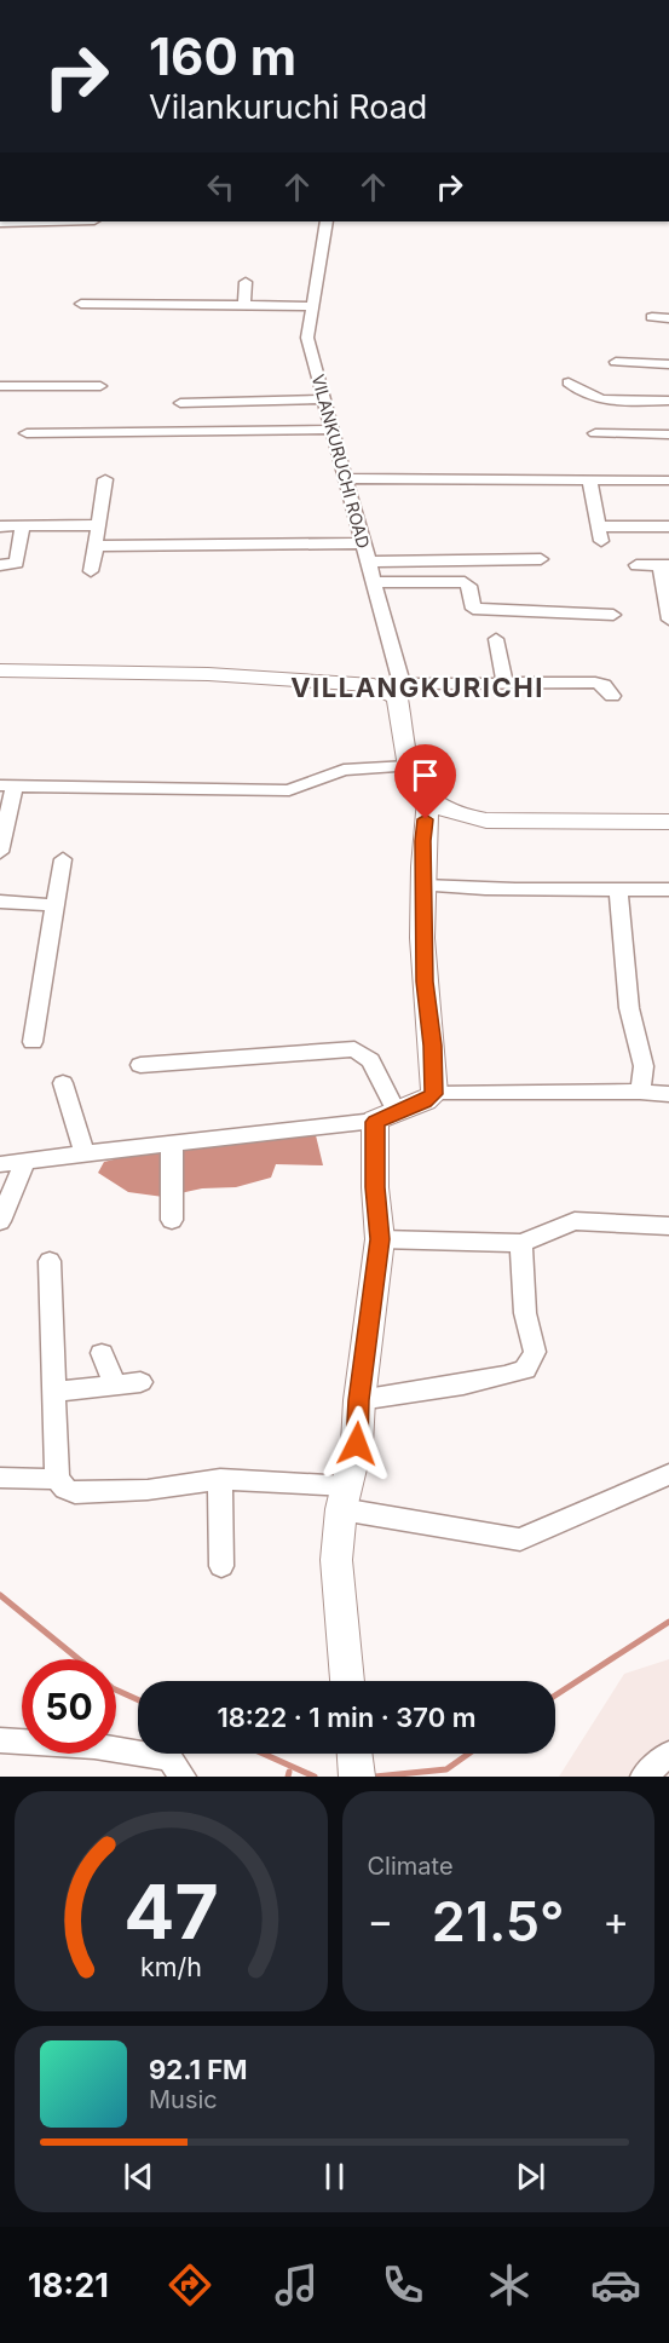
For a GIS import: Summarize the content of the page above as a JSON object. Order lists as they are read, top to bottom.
{
  "streets": {
    "street": ["VILANKURUCHI ROAD"]
  },
  "districts": ["VILLANGKURICHI"],
  "page": {
    "turn": ["160 m", "Vilankuruchi Road"],
    "limit": "50",
    "trip": "18:22 · 1 min · 370 m",
    "tile": "Climate",
    "heat": ["−", "21.5°", "+"],
    "song": ["92.1 FM", "Music"],
    "tabs": "18:21",
    "gauge": ["47", "km/h"]
  }
}
